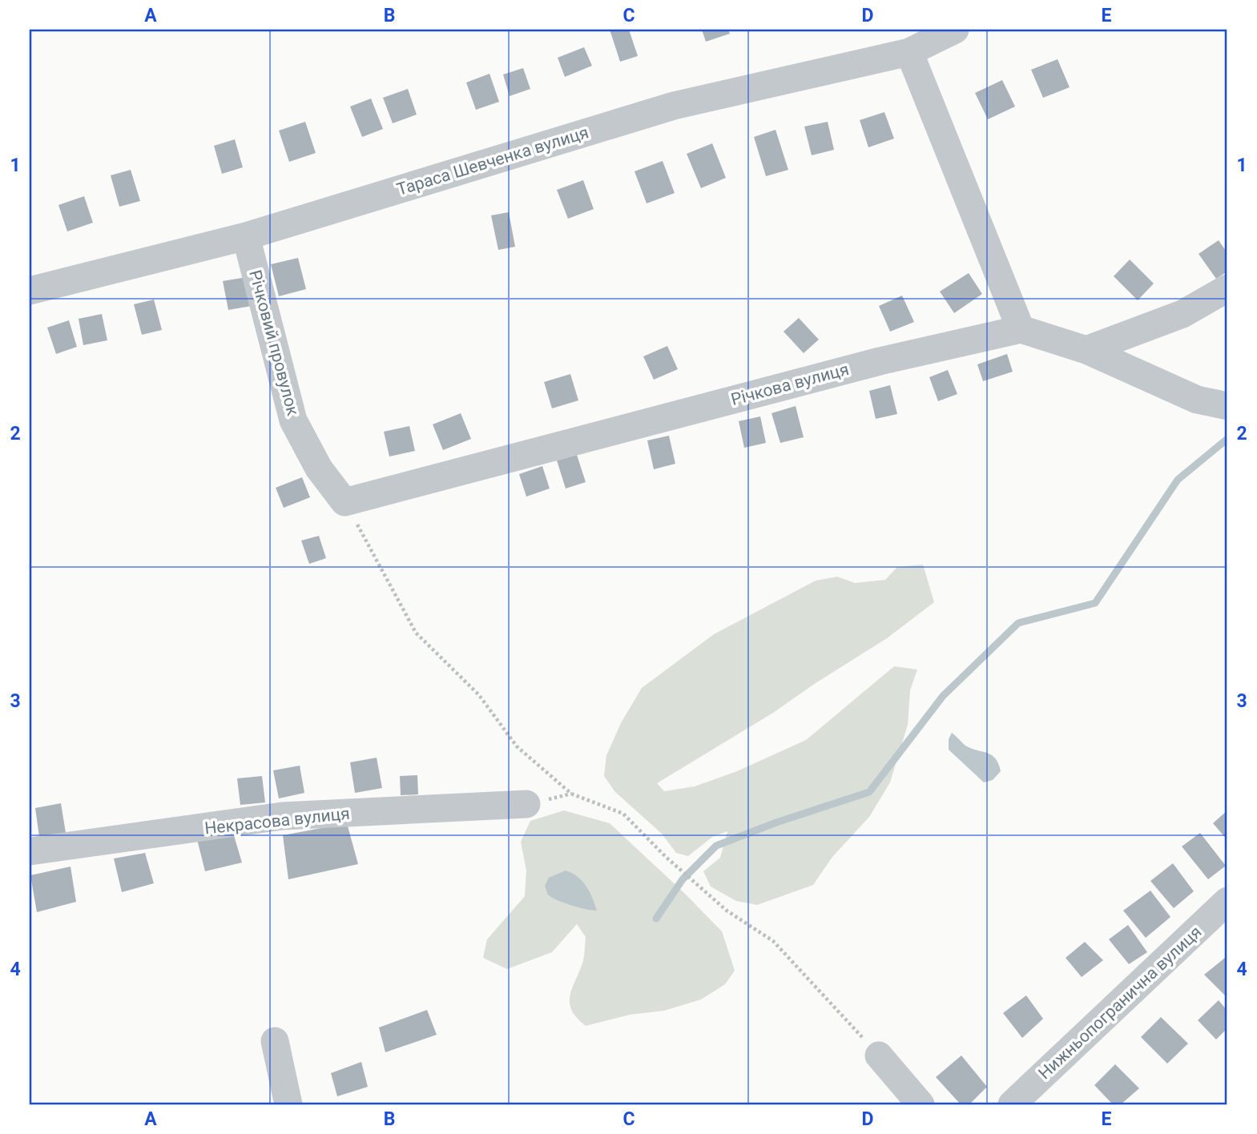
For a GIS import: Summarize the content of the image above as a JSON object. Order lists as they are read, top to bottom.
{
  "streets": {
    "street": [
      "Тараса Шевченка вулиця",
      "Річковий провулок",
      "Річкова вулиця",
      "Некрасова вулиця",
      "Нижньопогранична вулиця"
    ]
  },
  "crossings": [
    ["Тараса Шевченка вулиця", "Річковий провулок"],
    ["Річковий провулок", "Річкова вулиця"]
  ],
  "grid": {
    "columns": [
      "A",
      "B",
      "C",
      "D",
      "E"
    ],
    "rows": [
      "1",
      "2",
      "3",
      "4"
    ]
  }
}
